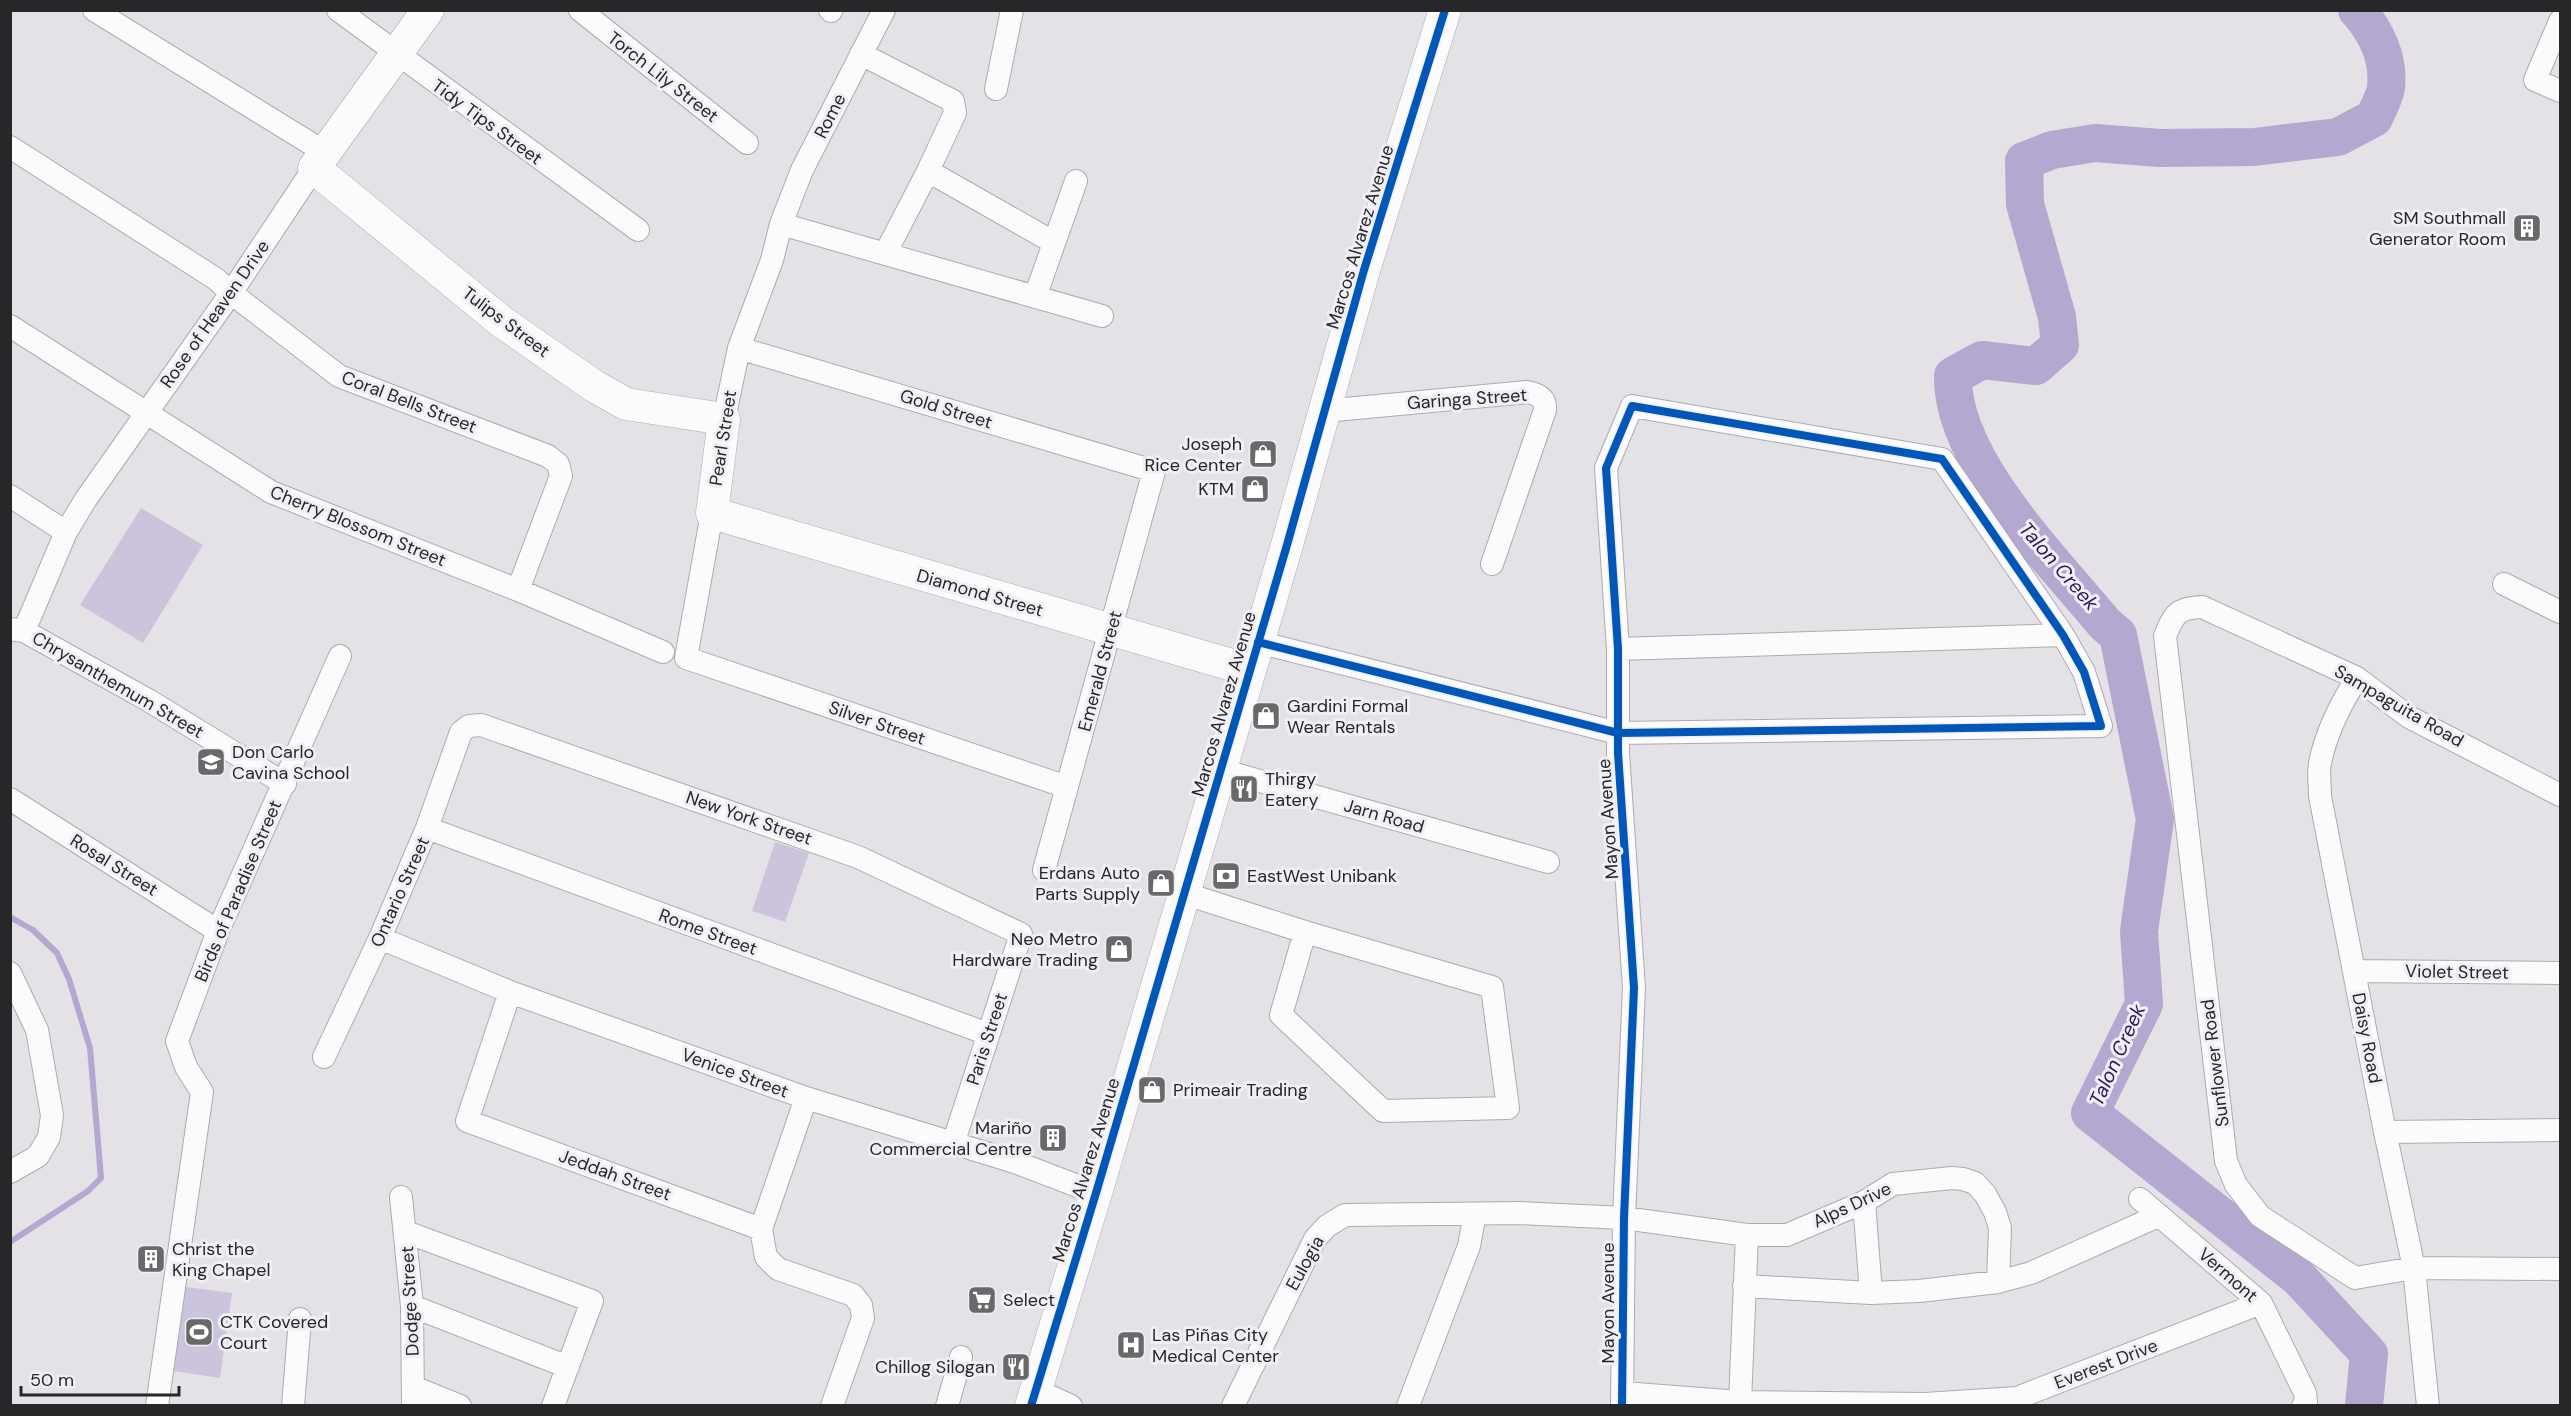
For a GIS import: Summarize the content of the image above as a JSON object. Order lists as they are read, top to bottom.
{
  "streets": {
    "main road": [
      "Marcos Alvarez Avenue",
      "Rose of Heaven Drive",
      "Tulips Street",
      "Pearl Street",
      "Diamond Street"
    ],
    "street": [
      "Torch Lily Street",
      "Rome",
      "Tidy Tips Street",
      "Garinga Street",
      "Coral Bells Street",
      "Gold Street",
      "Cherry Blossom Street",
      "Emerald Street",
      "Chrysanthemum Street",
      "Sampaguita Road",
      "Silver Street",
      "Jarn Road",
      "New York Street",
      "Mayon Avenue",
      "Rosal Street",
      "Birds of Paradise Street",
      "Ontario Street",
      "Rome Street",
      "Violet Street",
      "Daisy Road",
      "Paris Street",
      "Sunflower Road",
      "Venice Street",
      "Jeddah Street",
      "Alps Drive",
      "Eulogia",
      "Vermont",
      "Dodge Street",
      "Everest Drive"
    ]
  },
  "crossings": [
    ["Rome", "Pearl Street"],
    ["Tidy Tips Street", "Rose of Heaven Drive"],
    ["Marcos Alvarez Avenue", "Garinga Street"],
    ["Marcos Alvarez Avenue", "Diamond Street"],
    ["Marcos Alvarez Avenue", "Jarn Road"],
    ["Marcos Alvarez Avenue", "Venice Street"],
    ["Rose of Heaven Drive", "Tulips Street"],
    ["Rose of Heaven Drive", "Coral Bells Street"],
    ["Rose of Heaven Drive", "Cherry Blossom Street"],
    ["Rose of Heaven Drive", "Chrysanthemum Street"],
    ["Tulips Street", "Pearl Street"],
    ["Coral Bells Street", "Cherry Blossom Street"],
    ["Gold Street", "Pearl Street"],
    ["Gold Street", "Emerald Street"],
    ["Pearl Street", "Diamond Street"],
    ["Pearl Street", "Silver Street"],
    ["Diamond Street", "Emerald Street"],
    ["Emerald Street", "Silver Street"],
    ["Chrysanthemum Street", "Birds of Paradise Street"],
    ["Sampaguita Road", "Daisy Road"],
    ["Sampaguita Road", "Sunflower Road"],
    ["New York Street", "Ontario Street"],
    ["New York Street", "Paris Street"],
    ["Mayon Avenue", "Alps Drive"],
    ["Mayon Avenue", "Eulogia"],
    ["Mayon Avenue", "Everest Drive"],
    ["Rosal Street", "Birds of Paradise Street"],
    ["Ontario Street", "Rome Street"],
    ["Ontario Street", "Venice Street"],
    ["Rome Street", "Paris Street"],
    ["Violet Street", "Daisy Road"],
    ["Daisy Road", "Sunflower Road"],
    ["Paris Street", "Venice Street"],
    ["Venice Street", "Jeddah Street"],
    ["Alps Drive", "Eulogia"],
    ["Vermont", "Everest Drive"]
  ],
  "water": ["Talon Creek"],
  "places": {
    "building": ["SM Southmall Generator Room", "Mariño Commercial Centre", "Christ the King Chapel"],
    "shop": [
      "Joseph Rice Center",
      "KTM",
      "Gardini Formal Wear Rentals",
      "Erdans Auto Parts Supply",
      "Neo Metro Hardware Trading",
      "Primeair Trading"
    ],
    "school or university": ["Don Carlo Cavina School"],
    "restaurant": ["Thirgy Eatery", "Chillog Silogan"],
    "bank": ["EastWest Unibank"],
    "supermarket": ["Select"],
    "sports": ["CTK Covered Court"],
    "hospital": ["Las Piñas City Medical Center"]
  },
  "scale_bar": "50 m"
}
